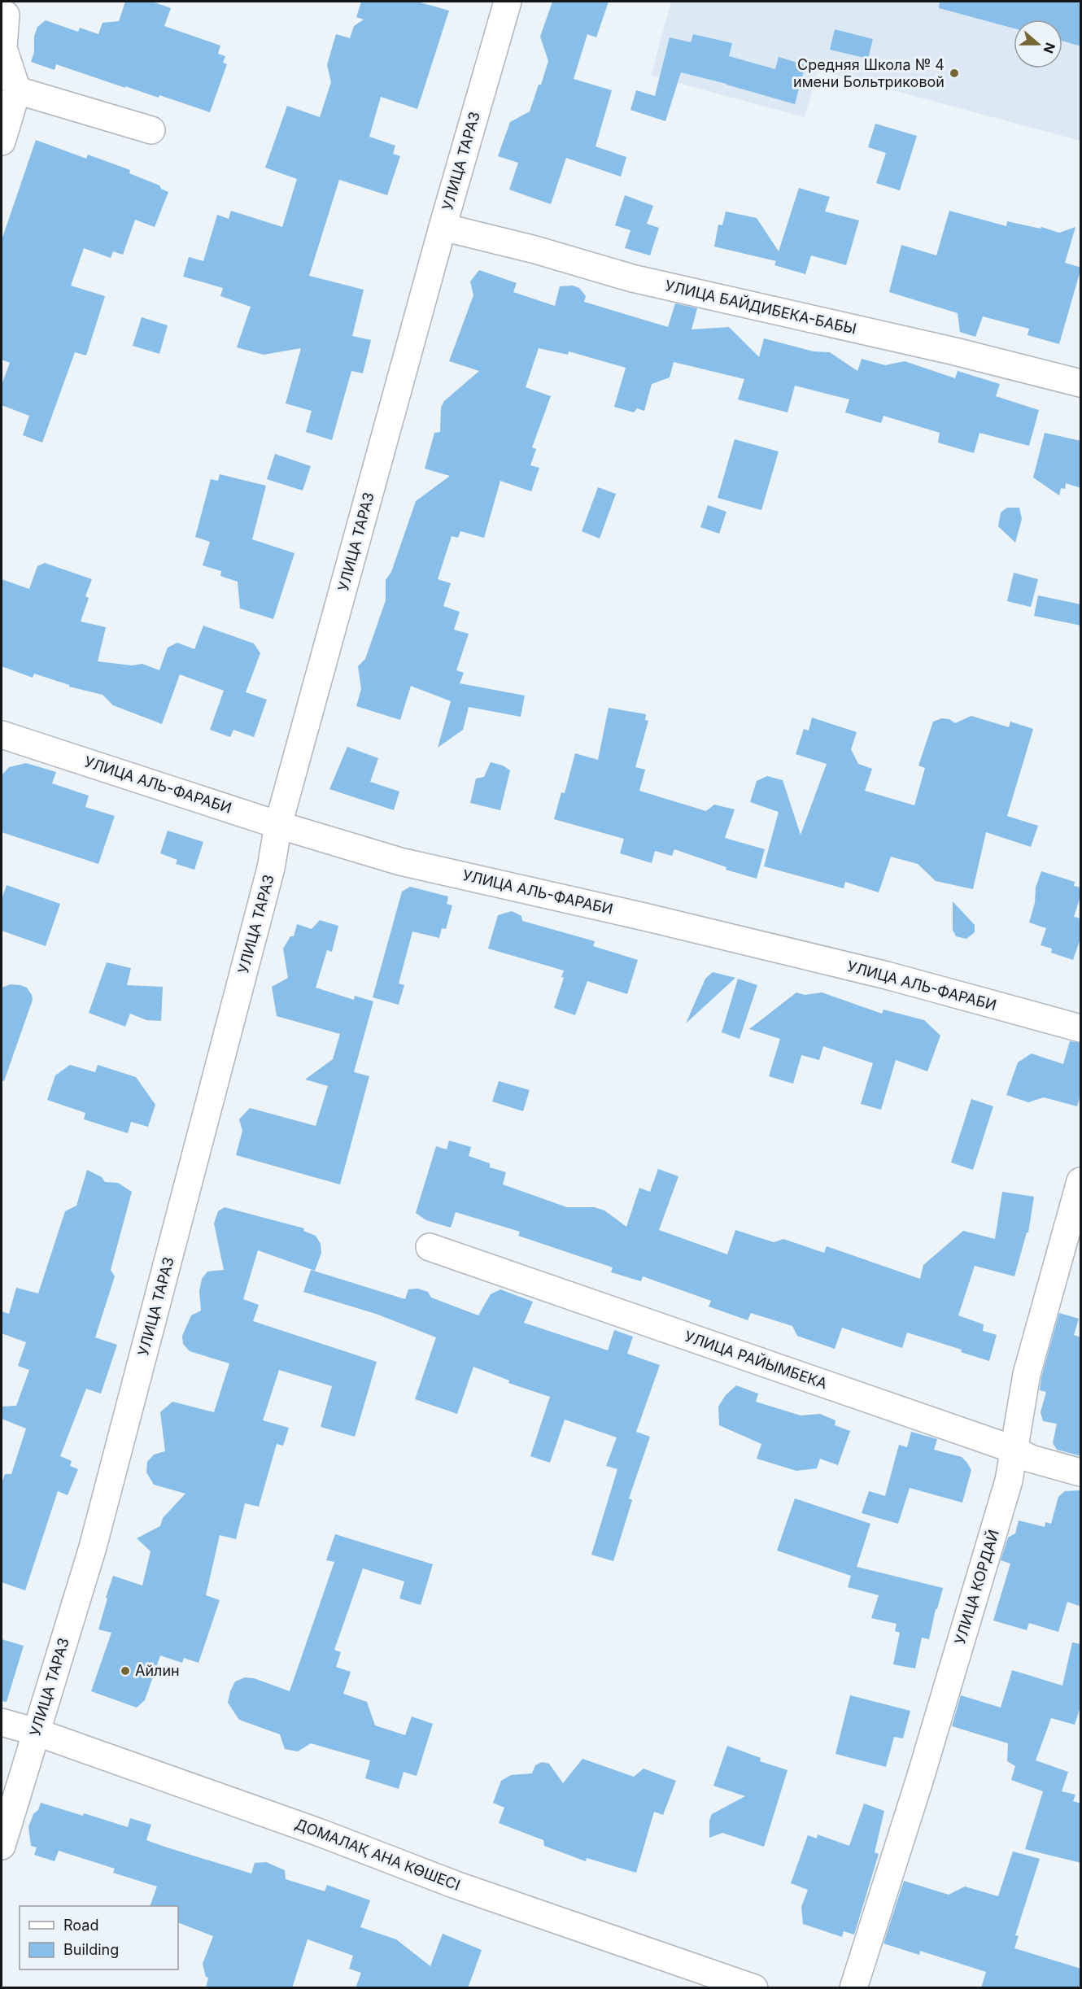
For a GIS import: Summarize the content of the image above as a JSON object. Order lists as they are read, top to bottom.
{
  "streets": {
    "street": [
      "УЛИЦА ТАРАЗ",
      "УЛИЦА БАЙДИБЕКА-БАБЫ",
      "УЛИЦА АЛЬ-ФАРАБИ",
      "УЛИЦА РАЙЫМБЕКА",
      "УЛИЦА КОРДАЙ",
      "ДОМАЛАҚ АНА КӨШЕСІ"
    ]
  },
  "crossings": [
    ["УЛИЦА ТАРАЗ", "УЛИЦА БАЙДИБЕКА-БАБЫ"],
    ["УЛИЦА ТАРАЗ", "УЛИЦА АЛЬ-ФАРАБИ"],
    ["УЛИЦА ТАРАЗ", "ДОМАЛАҚ АНА КӨШЕСІ"],
    ["УЛИЦА РАЙЫМБЕКА", "УЛИЦА КОРДАЙ"]
  ],
  "places": ["Средняя Школа № 4 имени Больтриковой", "Айлин"],
  "legend": ["Road", "Building"],
  "north": "right"
}
